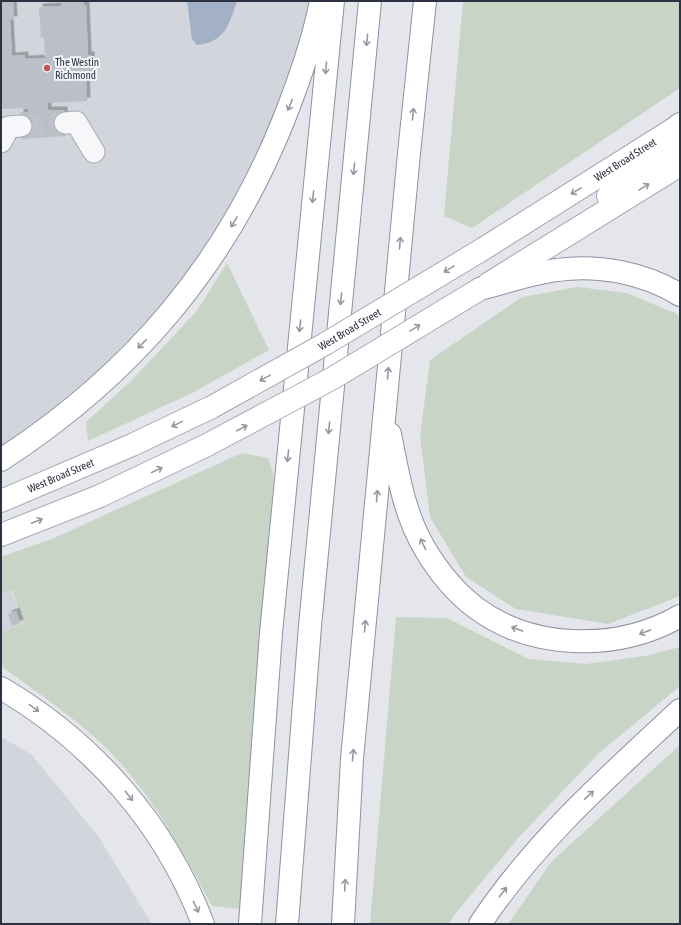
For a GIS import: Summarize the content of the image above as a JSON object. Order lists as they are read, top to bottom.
{
  "streets": {
    "main road": ["West Broad Street"]
  },
  "places": ["The Westin Richmond"]
}
